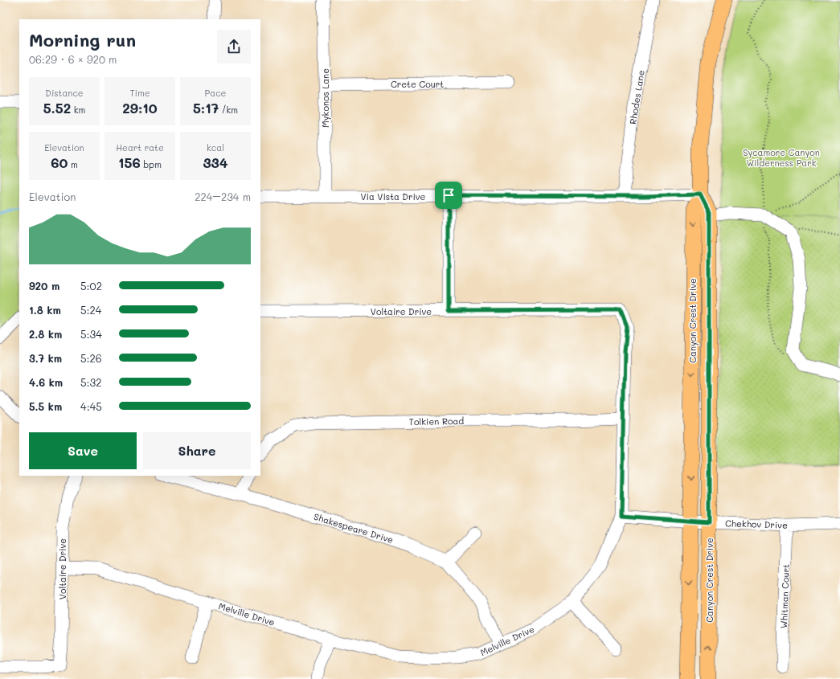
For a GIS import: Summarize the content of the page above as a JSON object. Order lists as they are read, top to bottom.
{
  "streets": {
    "main road": ["Canyon Crest Drive"],
    "street": [
      "Crete Court",
      "Rhodes Lane",
      "Mykonos Lane",
      "Via Vista Drive",
      "Voltaire Drive",
      "Tolkien Road",
      "Chekhov Drive",
      "Shakespeare Drive",
      "Whitman Court",
      "Melville Drive"
    ]
  },
  "crossings": [
    ["Crete Court", "Mykonos Lane"],
    ["Rhodes Lane", "Via Vista Drive"],
    ["Mykonos Lane", "Via Vista Drive"],
    ["Via Vista Drive", "Canyon Crest Drive"],
    ["Voltaire Drive", "Melville Drive"],
    ["Canyon Crest Drive", "Chekhov Drive"],
    ["Tolkien Road", "Melville Drive"],
    ["Chekhov Drive", "Whitman Court"],
    ["Chekhov Drive", "Melville Drive"],
    ["Shakespeare Drive", "Melville Drive"]
  ],
  "parks": ["Sycamore Canyon Wilderness Park"],
  "page": {
    "heading": ["Morning run", "06:29 · 6 × 920 m"],
    "stats": [
      ["Distance", "5.52 km"],
      ["Time", "29:10"],
      ["Pace", "5:17 /km"],
      ["Elevation", "60 m"],
      ["Heart rate", "156 bpm"],
      ["kcal", "334"]
    ],
    "chart": ["Elevation", "224–234 m"],
    "list": [
      {
        "name": "920 m",
        "note": "5:02"
      },
      {
        "name": "1.8 km",
        "note": "5:24"
      },
      {
        "name": "2.8 km",
        "note": "5:34"
      },
      {
        "name": "3.7 km",
        "note": "5:26"
      },
      {
        "name": "4.6 km",
        "note": "5:32"
      },
      {
        "name": "5.5 km",
        "note": "4:45"
      }
    ],
    "buttons": ["Save", "Share"]
  }
}
